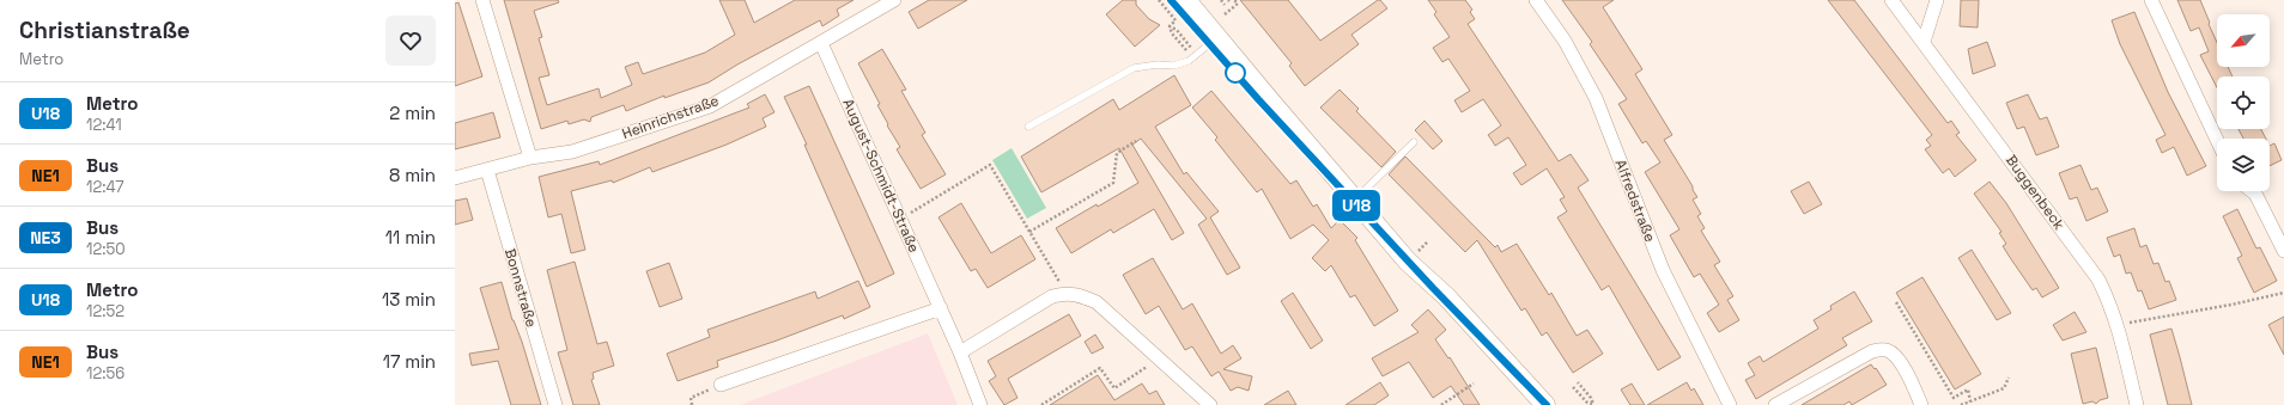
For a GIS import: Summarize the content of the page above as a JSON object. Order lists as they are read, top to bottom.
{
  "streets": {
    "street": [
      "Heinrichstraße",
      "August-Schmidt-Straße",
      "Buggenbeck",
      "Alfredstraße",
      "Bonnstraße"
    ]
  },
  "crossings": [
    ["Heinrichstraße", "August-Schmidt-Straße"],
    ["Heinrichstraße", "Bonnstraße"]
  ],
  "lines": ["metro line U18"],
  "north": "bottom left",
  "page": {
    "heading": ["Christianstraße", "Metro"],
    "on_map": "U18",
    "list": [
      {
        "mark": "U18",
        "name": "Metro",
        "note": "12:41",
        "value": "2 min"
      },
      {
        "mark": "NE1",
        "name": "Bus",
        "note": "12:47",
        "value": "8 min"
      },
      {
        "mark": "NE3",
        "name": "Bus",
        "note": "12:50",
        "value": "11 min"
      },
      {
        "mark": "U18",
        "name": "Metro",
        "note": "12:52",
        "value": "13 min"
      },
      {
        "mark": "NE1",
        "name": "Bus",
        "note": "12:56",
        "value": "17 min"
      }
    ]
  }
}
